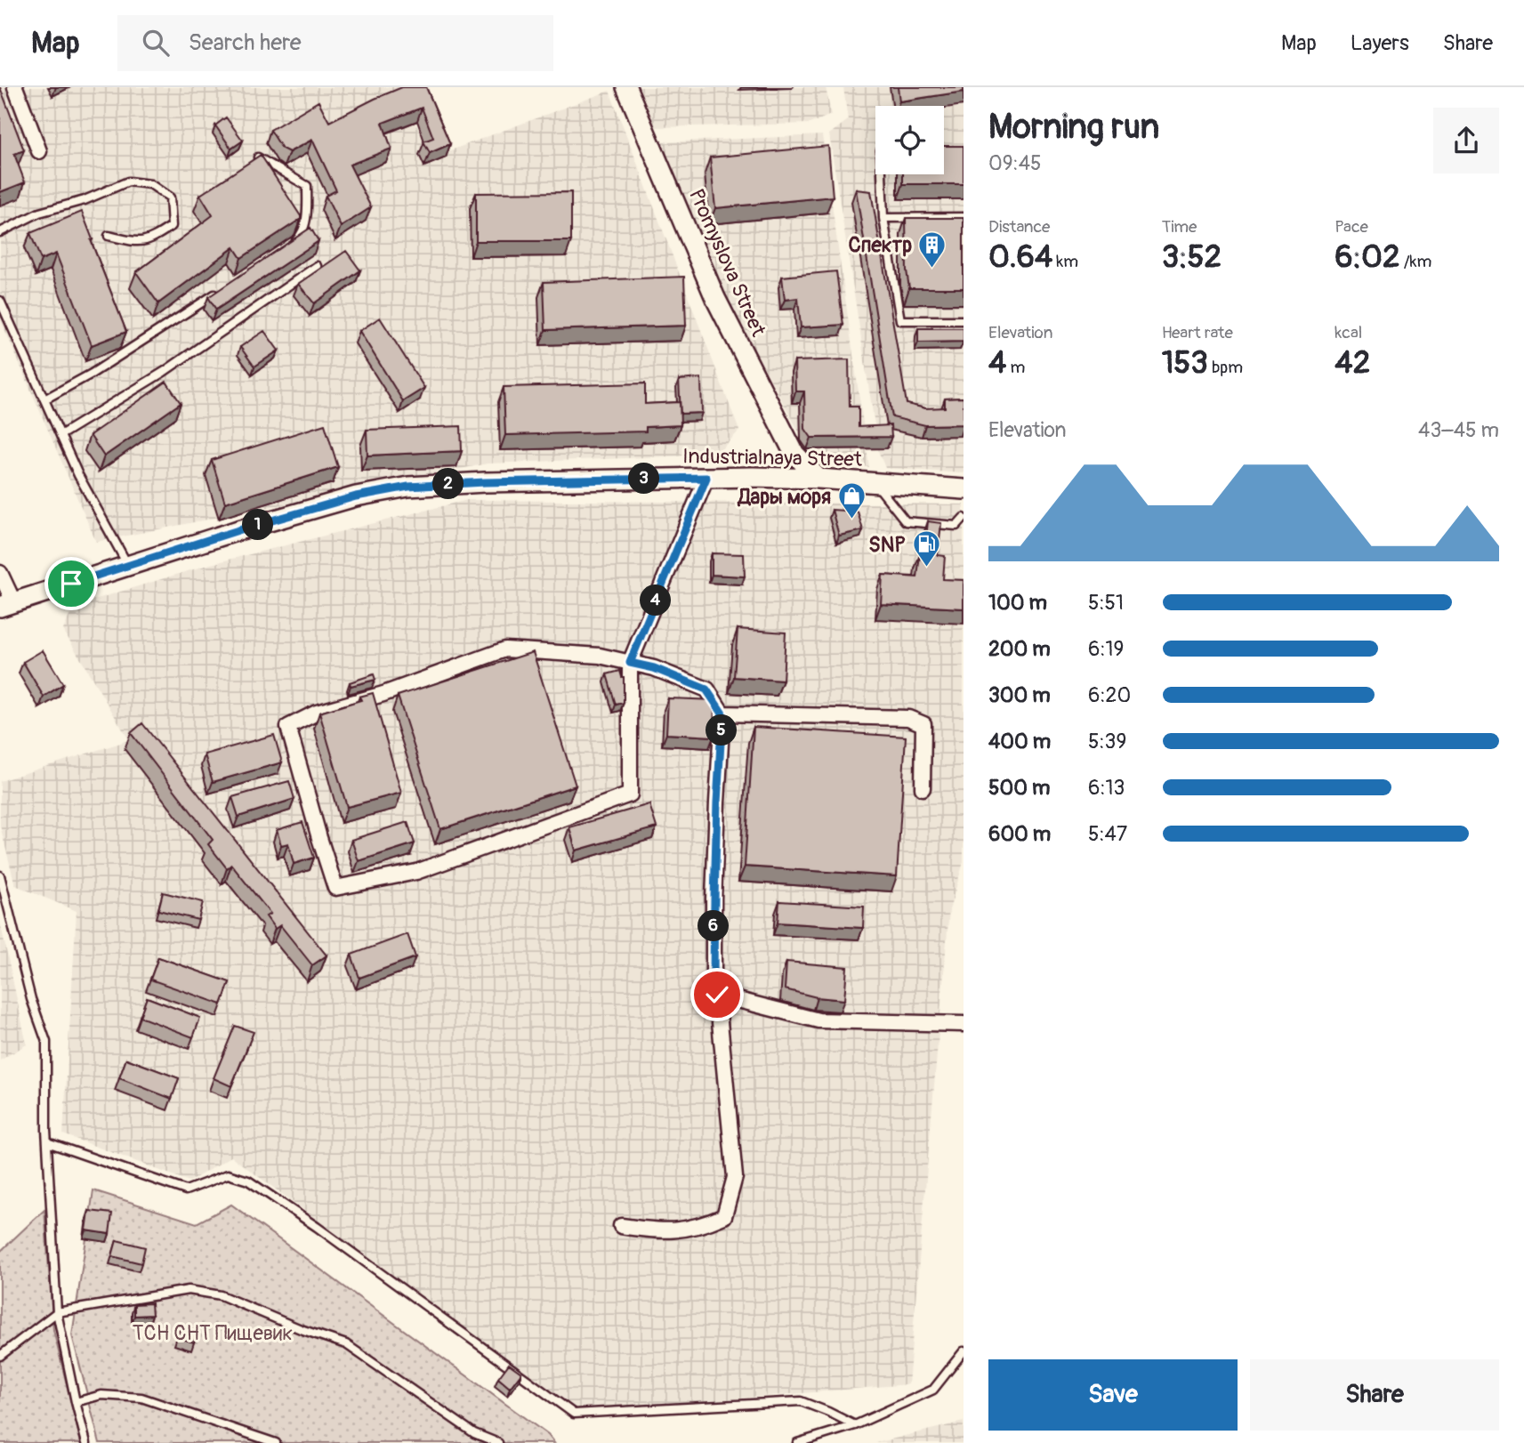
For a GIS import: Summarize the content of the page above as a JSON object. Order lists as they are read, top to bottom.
{
  "streets": {
    "main road": ["Promyslova Street", "Industrialnaya Street"]
  },
  "crossings": [
    ["Promyslova Street", "Industrialnaya Street"]
  ],
  "parks": ["ТСН СНТ Пищевик"],
  "places": {
    "building": ["Спектр"],
    "shop": ["Дары моря"],
    "fuel station": ["SNP"]
  },
  "page": {
    "header": "Map",
    "search": "Search here",
    "nav": ["Map", "Layers", "Share"],
    "heading": ["Morning run", "09:45"],
    "stats": [
      ["Distance", "0.64 km"],
      ["Time", "3:52"],
      ["Pace", "6:02 /km"],
      ["Elevation", "4 m"],
      ["Heart rate", "153 bpm"],
      ["kcal", "42"]
    ],
    "chart": ["Elevation", "43–45 m"],
    "pins": [
      "3",
      "2",
      "1",
      "4",
      "5",
      "6"
    ],
    "list": [
      {
        "name": "100 m",
        "note": "5:51"
      },
      {
        "name": "200 m",
        "note": "6:19"
      },
      {
        "name": "300 m",
        "note": "6:20"
      },
      {
        "name": "400 m",
        "note": "5:39"
      },
      {
        "name": "500 m",
        "note": "6:13"
      },
      {
        "name": "600 m",
        "note": "5:47"
      }
    ],
    "buttons": ["Save", "Share"]
  }
}
